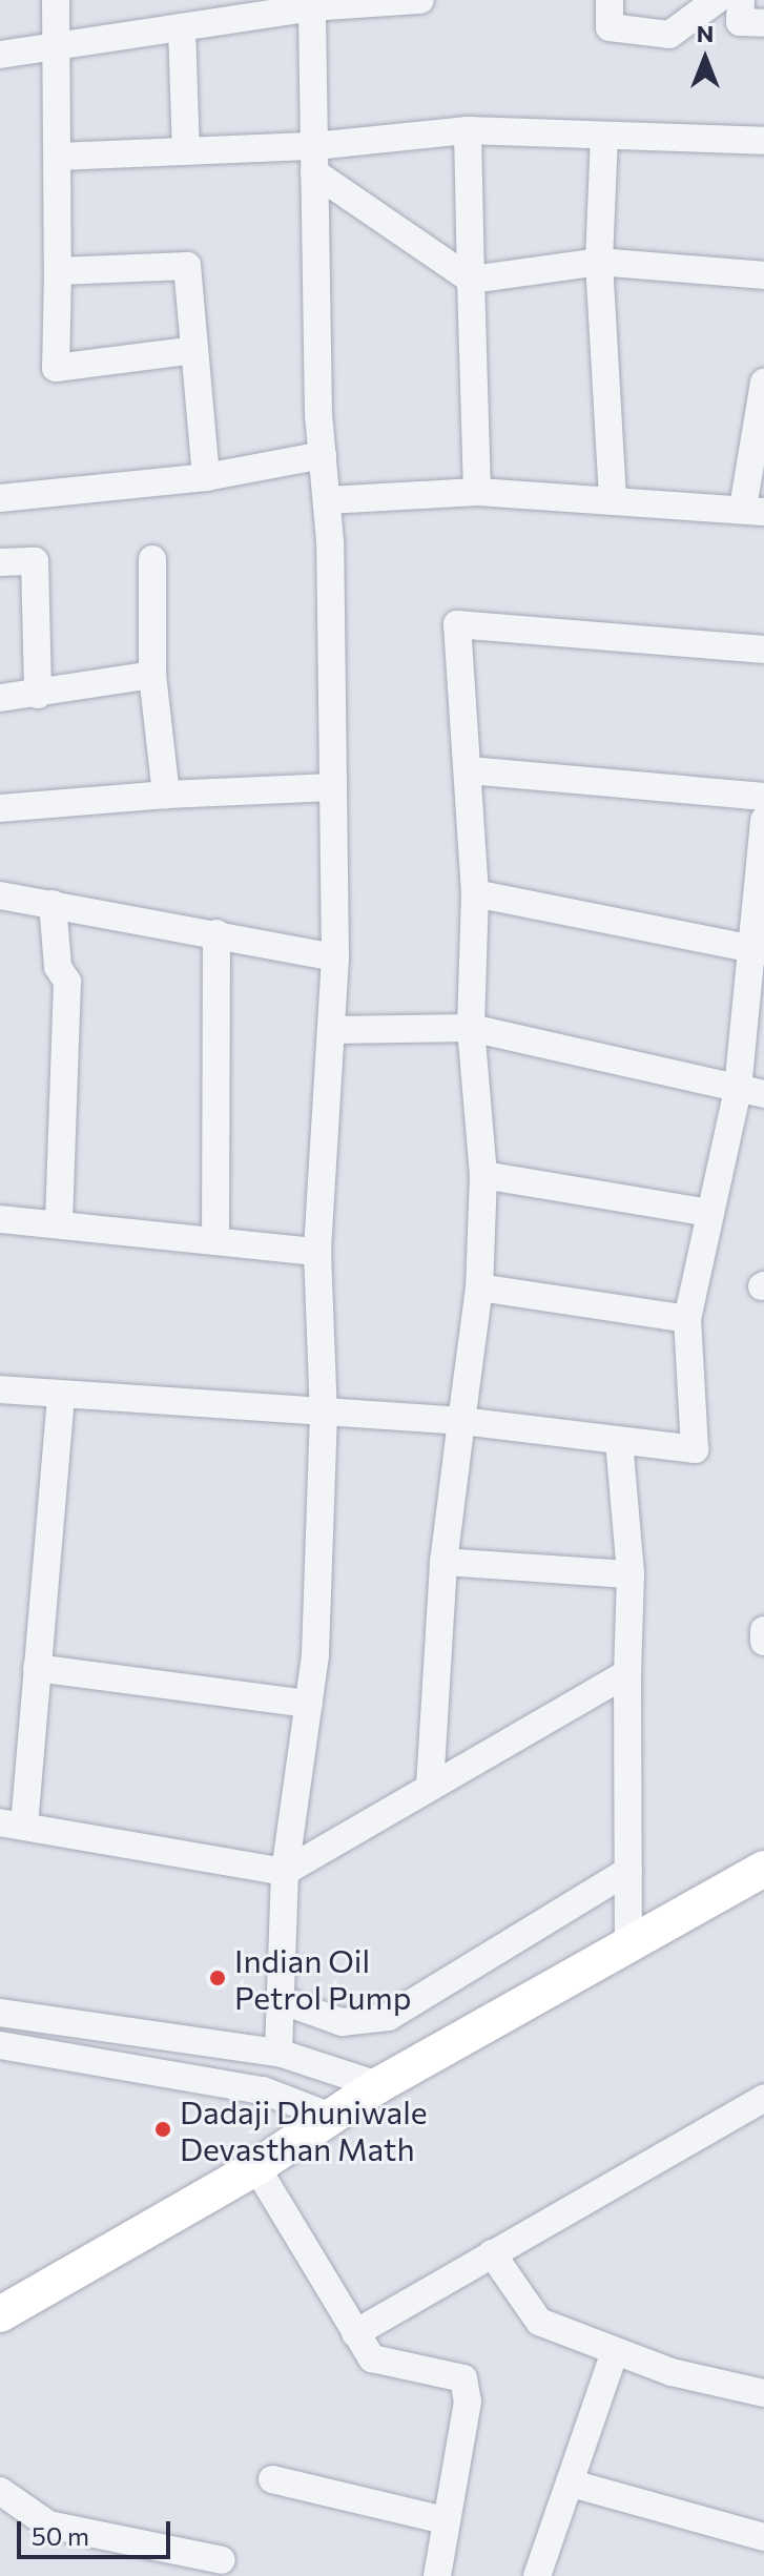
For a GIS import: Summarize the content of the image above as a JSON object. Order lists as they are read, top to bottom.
{
  "places": ["Indian Oil Petrol Pump", "Dadaji Dhuniwale Devasthan Math"],
  "scale_bar": "50 m",
  "north": "top"
}
